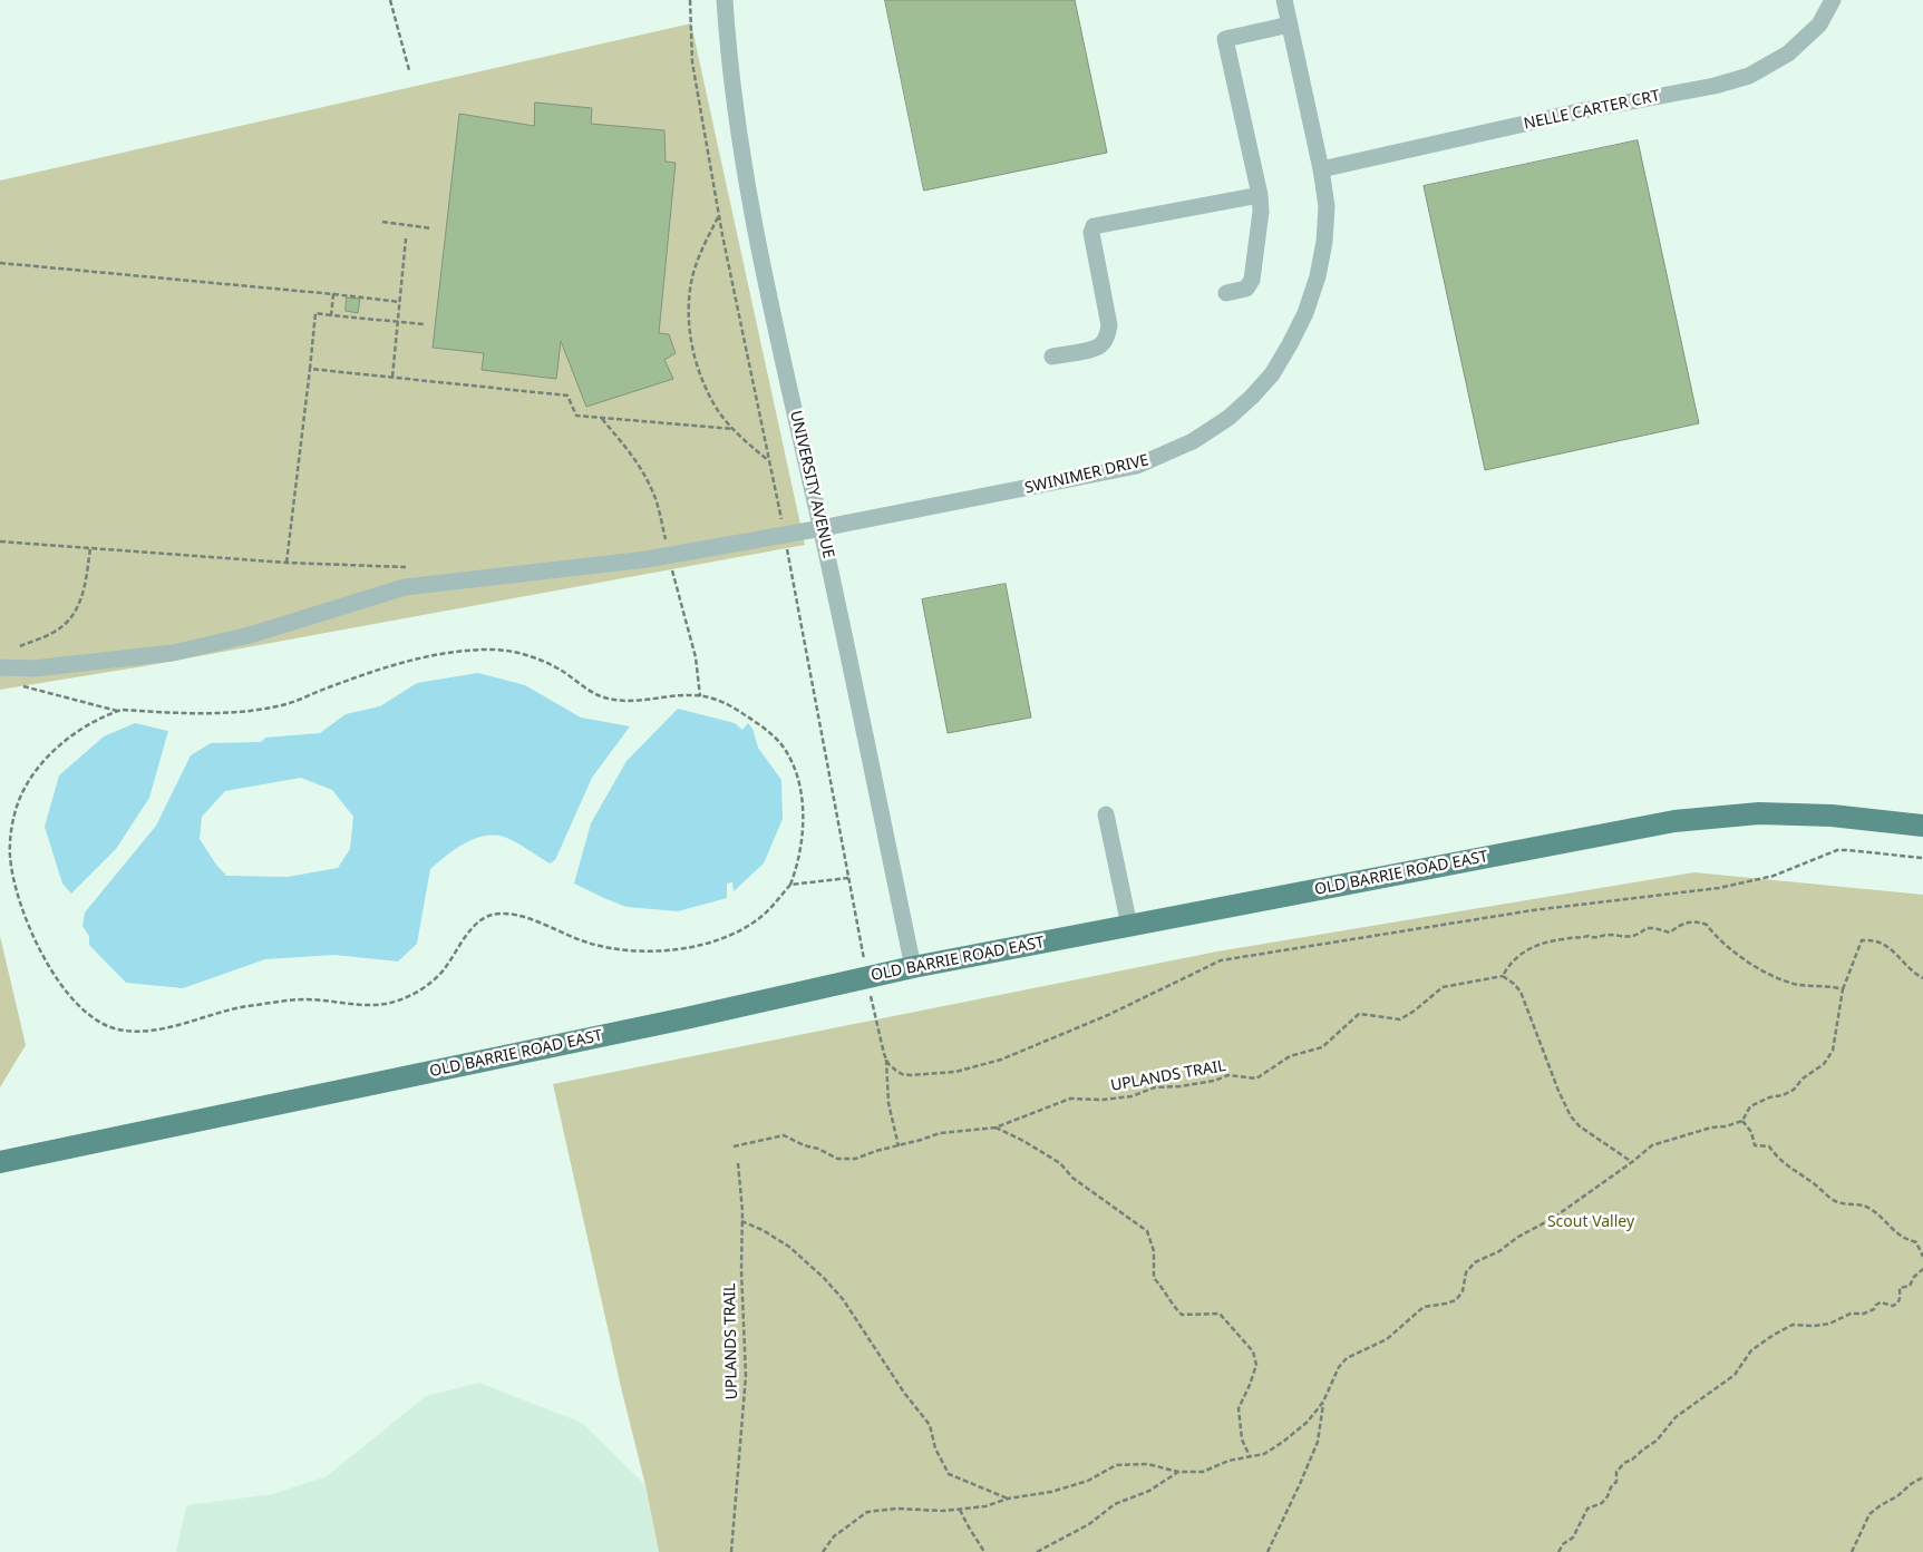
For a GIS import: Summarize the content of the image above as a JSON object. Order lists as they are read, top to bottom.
{
  "streets": {
    "main road": ["OLD BARRIE ROAD EAST"],
    "street": ["NELLE CARTER CRT", "SWINIMER DRIVE", "UNIVERSITY AVENUE"],
    "path": ["UPLANDS TRAIL"]
  },
  "crossings": [
    ["NELLE CARTER CRT", "SWINIMER DRIVE"],
    ["SWINIMER DRIVE", "UNIVERSITY AVENUE"],
    ["UNIVERSITY AVENUE", "OLD BARRIE ROAD EAST"]
  ],
  "parks": ["Scout Valley"]
}
